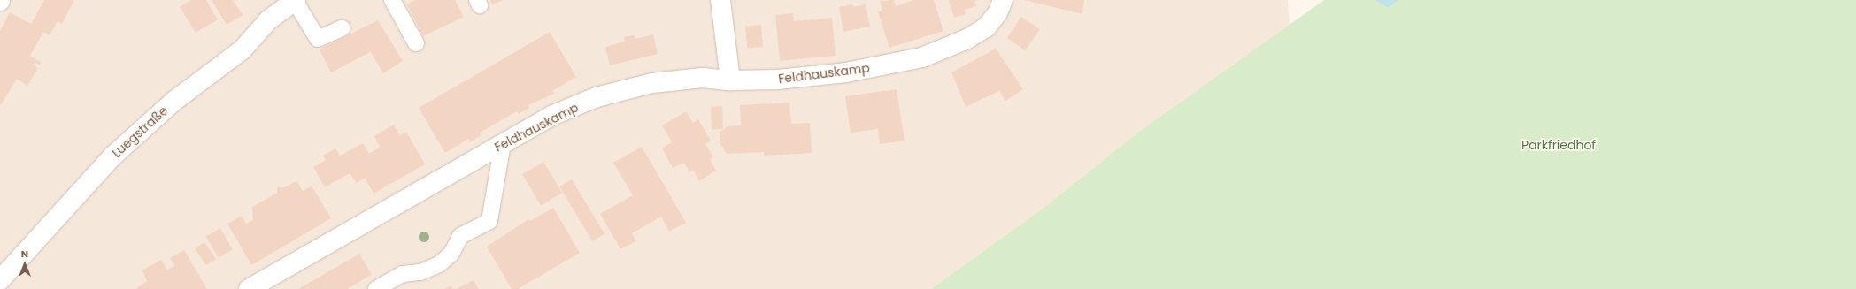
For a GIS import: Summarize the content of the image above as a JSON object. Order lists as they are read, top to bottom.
{
  "streets": {
    "street": ["Feldhauskamp", "Luegstraße"]
  },
  "parks": ["Parkfriedhof"],
  "north": "top"
}
